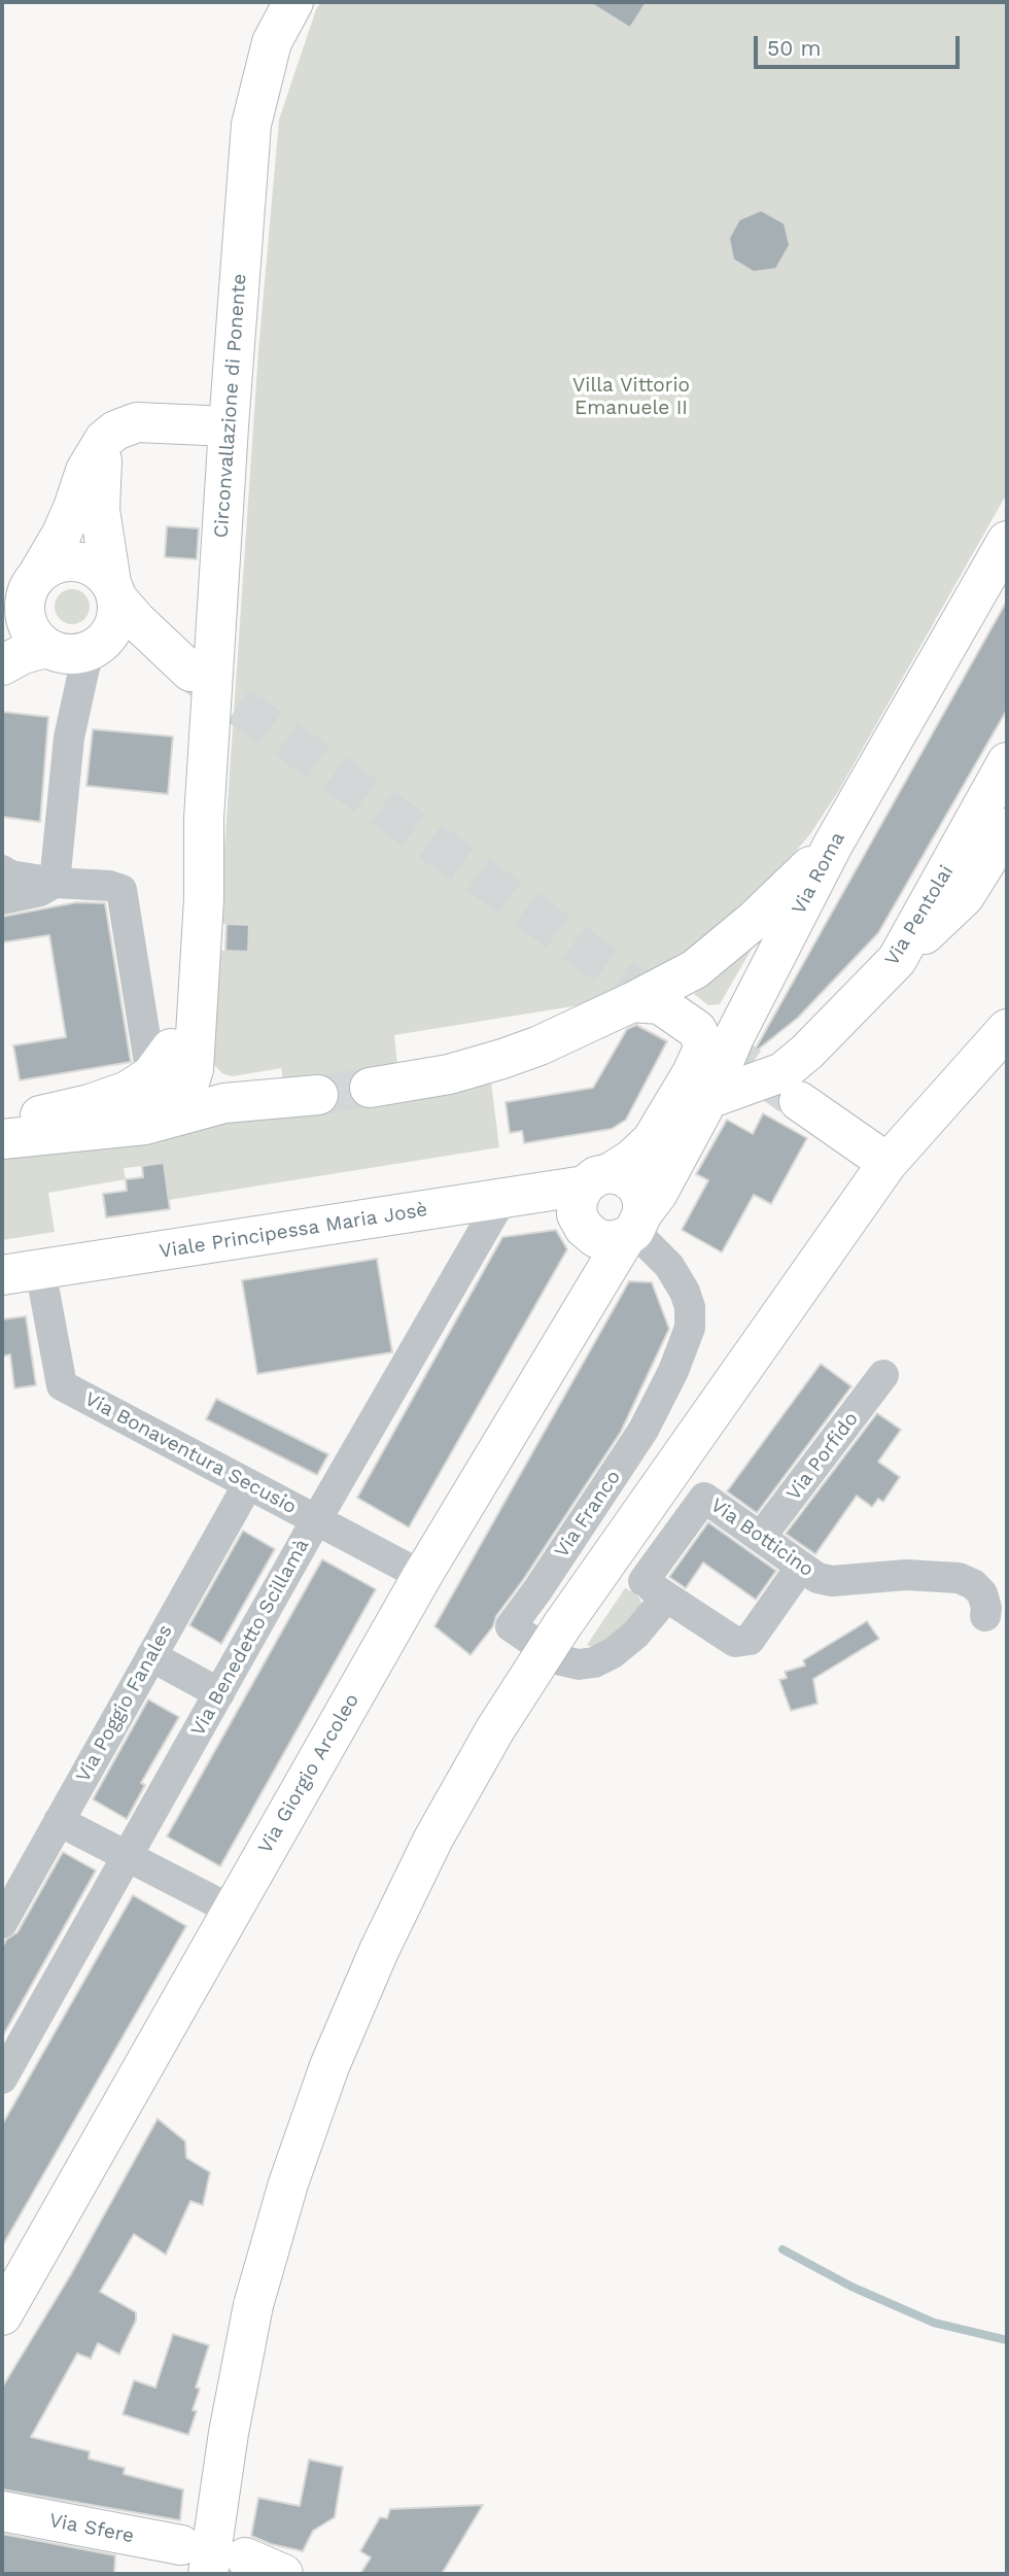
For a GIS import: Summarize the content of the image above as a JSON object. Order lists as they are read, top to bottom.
{
  "streets": {
    "main road": [
      "Circonvallazione di Ponente",
      "Via Roma",
      "Via Pentolai",
      "Viale Principessa Maria Josè",
      "Via Giorgio Arcoleo",
      "Via Sfere"
    ],
    "street": [
      "Via Bonaventura Secusio",
      "Via Porfido",
      "Via Franco",
      "Via Botticino",
      "Via Benedetto Scillamà",
      "Via Poggio Fanales"
    ]
  },
  "crossings": [
    ["Via Roma", "Via Pentolai"],
    ["Via Roma", "Viale Principessa Maria Josè"],
    ["Via Roma", "Via Franco"],
    ["Via Roma", "Via Giorgio Arcoleo"],
    ["Viale Principessa Maria Josè", "Via Bonaventura Secusio"],
    ["Viale Principessa Maria Josè", "Via Franco"],
    ["Viale Principessa Maria Josè", "Via Benedetto Scillamà"],
    ["Viale Principessa Maria Josè", "Via Giorgio Arcoleo"],
    ["Via Bonaventura Secusio", "Via Benedetto Scillamà"],
    ["Via Bonaventura Secusio", "Via Poggio Fanales"],
    ["Via Bonaventura Secusio", "Via Giorgio Arcoleo"],
    ["Via Porfido", "Via Botticino"],
    ["Via Franco", "Via Botticino"],
    ["Via Franco", "Via Giorgio Arcoleo"]
  ],
  "parks": ["Villa Vittorio Emanuele II"],
  "scale_bar": "50 m"
}
